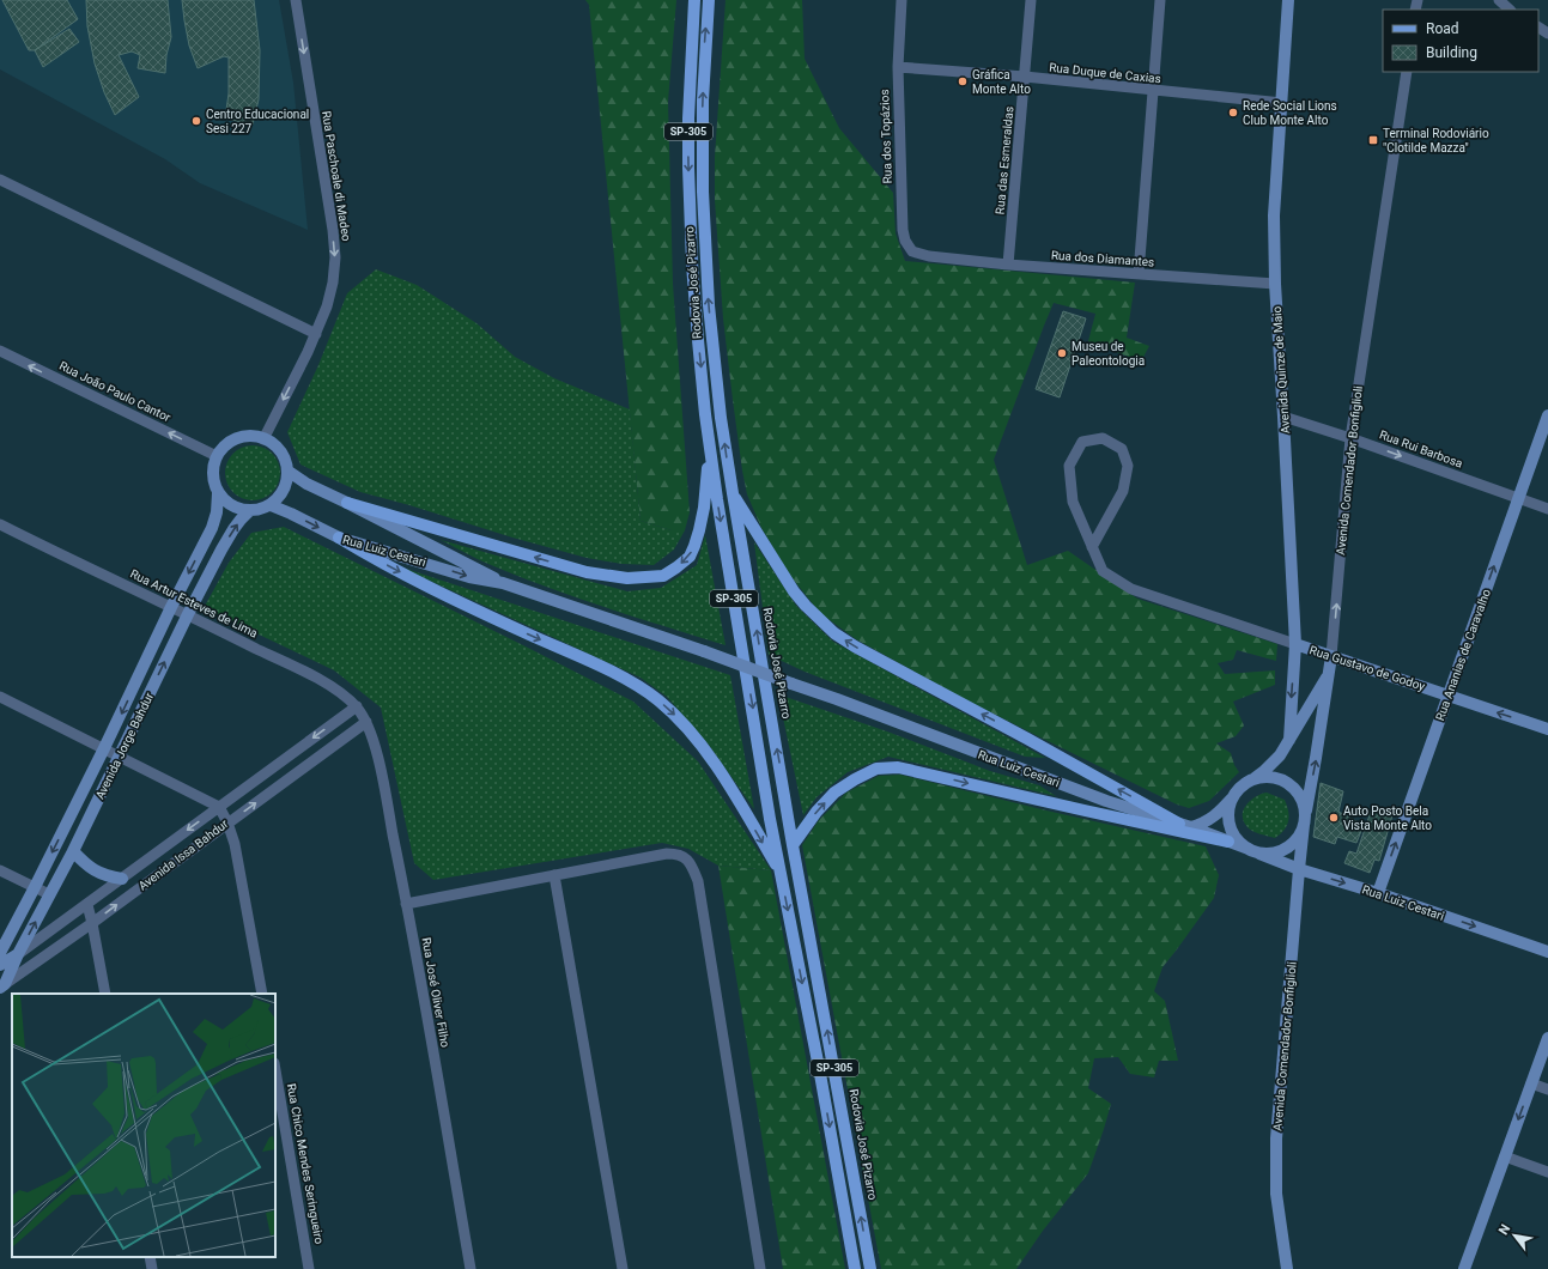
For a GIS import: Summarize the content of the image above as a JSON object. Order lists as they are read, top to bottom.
{
  "streets": {
    "main road": ["SP-305", "Rodovia José Pizarro"],
    "street": [
      "Rua Duque de Caxias",
      "Rua dos Topázios",
      "Rua das Esmeraldas",
      "Rua Paschoale di Madeo",
      "Rua dos Diamantes",
      "Avenida Quinze de Maio",
      "Rua João Paulo Cantor",
      "Rua Rui Barbosa",
      "Avenida Comendador Bonfiglioli",
      "Rua Luiz Cestari",
      "Rua Artur Esteves de Lima",
      "Rua Ananias de Caravalho",
      "Rua Gustavo de Godoy",
      "Avenida Jorge Bahdur",
      "Avenida Issa Bahdur",
      "Rua José Oliver Filho",
      "Rua Chico Mendes Seringueiro"
    ]
  },
  "crossings": [
    ["Rua Duque de Caxias", "Rua dos Topázios"],
    ["Rua Duque de Caxias", "Rua das Esmeraldas"],
    ["Rua Duque de Caxias", "Avenida Quinze de Maio"],
    ["Rua dos Topázios", "Rua dos Diamantes"],
    ["Rua das Esmeraldas", "Rua dos Diamantes"],
    ["Rua Paschoale di Madeo", "Rua João Paulo Cantor"],
    ["Rua Paschoale di Madeo", "Rua Luiz Cestari"],
    ["Rua Paschoale di Madeo", "Avenida Jorge Bahdur"],
    ["Rua dos Diamantes", "Avenida Quinze de Maio"],
    ["Avenida Quinze de Maio", "Rua Rui Barbosa"],
    ["Avenida Quinze de Maio", "Rua Gustavo de Godoy"],
    ["Rua João Paulo Cantor", "Rua Luiz Cestari"],
    ["Rua João Paulo Cantor", "Avenida Jorge Bahdur"],
    ["Rua Rui Barbosa", "Avenida Comendador Bonfiglioli"],
    ["Rua Rui Barbosa", "Rua Ananias de Caravalho"],
    ["Avenida Comendador Bonfiglioli", "Rua Luiz Cestari"],
    ["Avenida Comendador Bonfiglioli", "Rua Gustavo de Godoy"],
    ["Rua Luiz Cestari", "Rua Ananias de Caravalho"],
    ["Rua Luiz Cestari", "Avenida Jorge Bahdur"],
    ["Rua Artur Esteves de Lima", "Avenida Jorge Bahdur"],
    ["Rua Artur Esteves de Lima", "Avenida Issa Bahdur"],
    ["Rua Artur Esteves de Lima", "Rua José Oliver Filho"],
    ["Rua Ananias de Caravalho", "Rua Gustavo de Godoy"],
    ["Avenida Jorge Bahdur", "Avenida Issa Bahdur"],
    ["Avenida Issa Bahdur", "Rua José Oliver Filho"]
  ],
  "one_way": [
    "Rua Paschoale di Madeo",
    "Rua João Paulo Cantor",
    "Rua Rui Barbosa",
    "Rua Ananias de Caravalho",
    "Rua Gustavo de Godoy"
  ],
  "places": {
    "other": [
      "Gráfica Monte Alto",
      "Rede Social Lions Club Monte Alto",
      "Centro Educacional Sesi 227",
      "Museu de Paleontologia",
      "Auto Posto Bela Vista Monte Alto"
    ],
    "transit": ["Terminal Rodoviário \"Clotilde Mazza\""]
  },
  "legend": ["Road", "Building"],
  "north": "top left"
}
